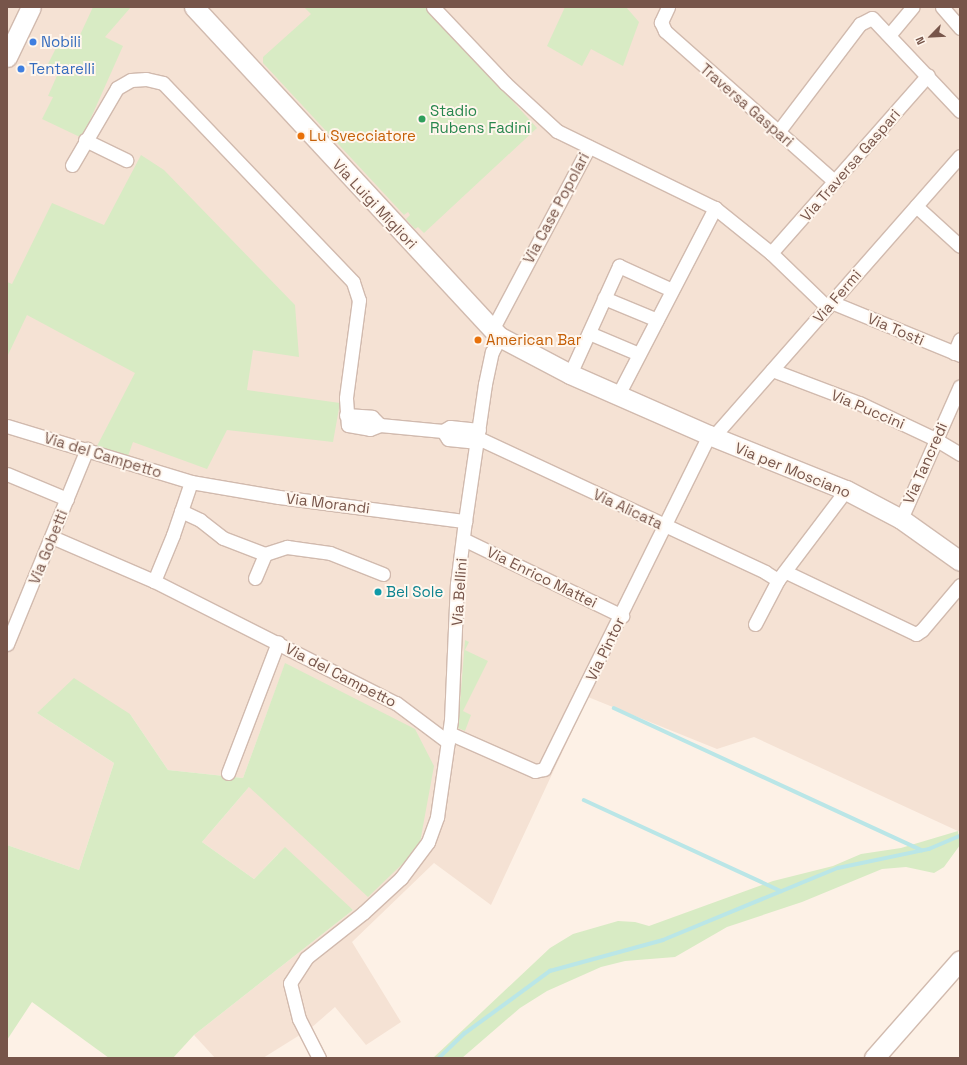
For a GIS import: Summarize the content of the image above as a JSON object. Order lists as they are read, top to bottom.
{
  "streets": {
    "main road": ["Via Luigi Migliori", "Via per Mosciano"],
    "street": [
      "Traversa Gaspari",
      "Via Traversa Gaspari",
      "Via Case Popolari",
      "Via Fermi",
      "Via Tosti",
      "Via Puccini",
      "Via del Campetto",
      "Via Tancredi",
      "Via Morandi",
      "Via Alicata",
      "Via Gobetti",
      "Via Enrico Mattei",
      "Via Bellini",
      "Via Pintor"
    ]
  },
  "crossings": [
    ["Traversa Gaspari", "Via Traversa Gaspari"],
    ["Via Luigi Migliori", "Via Case Popolari"],
    ["Via Luigi Migliori", "Via per Mosciano"],
    ["Via Luigi Migliori", "Via Bellini"],
    ["Via Case Popolari", "Via per Mosciano"],
    ["Via Case Popolari", "Via Bellini"],
    ["Via Fermi", "Via Tosti"],
    ["Via Fermi", "Via Puccini"],
    ["Via Fermi", "Via per Mosciano"],
    ["Via Fermi", "Via Pintor"],
    ["Via Puccini", "Via Tancredi"],
    ["Via del Campetto", "Via Morandi"],
    ["Via del Campetto", "Via Gobetti"],
    ["Via del Campetto", "Via Bellini"],
    ["Via del Campetto", "Via Pintor"],
    ["Via Tancredi", "Via per Mosciano"],
    ["Via per Mosciano", "Via Bellini"],
    ["Via per Mosciano", "Via Pintor"],
    ["Via Morandi", "Via Bellini"],
    ["Via Alicata", "Via Bellini"],
    ["Via Alicata", "Via Pintor"],
    ["Via Enrico Mattei", "Via Bellini"],
    ["Via Enrico Mattei", "Via Pintor"],
    ["Via Bellini", "Via Pintor"]
  ],
  "places": [
    "Nobili",
    "Tentarelli",
    "Stadio Rubens Fadini",
    "Lu Svecciatore",
    "American Bar",
    "Bel Sole"
  ],
  "north": "bottom left"
}
